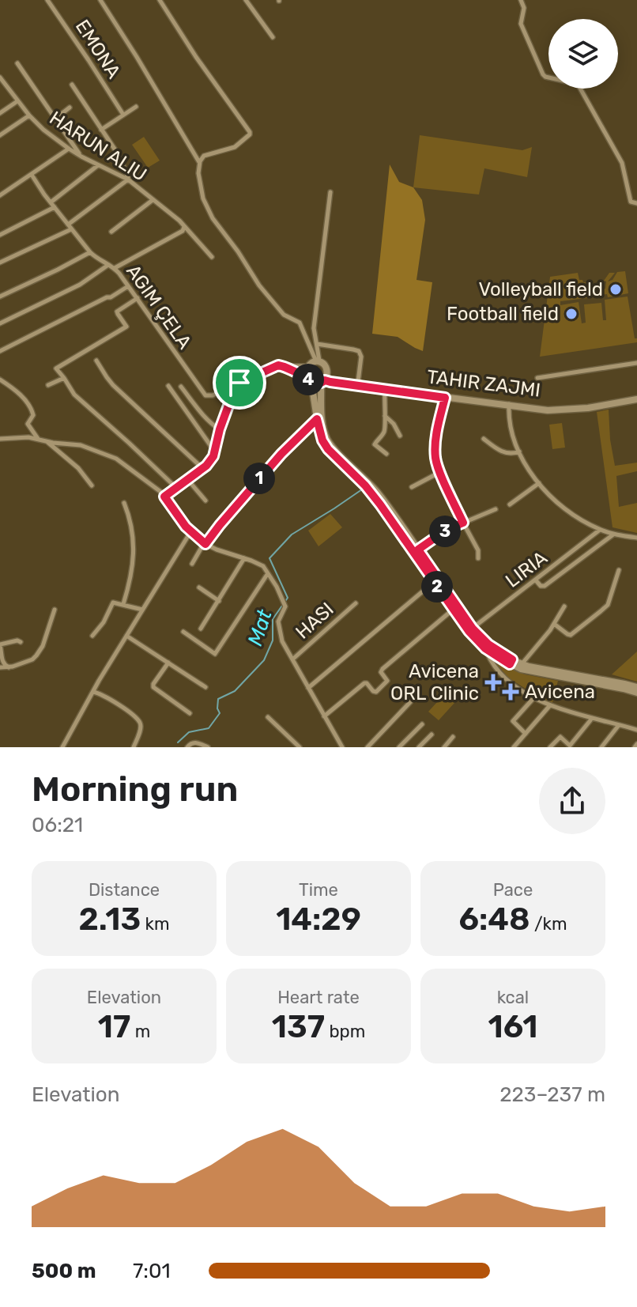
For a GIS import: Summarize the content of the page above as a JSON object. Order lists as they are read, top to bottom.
{
  "streets": {
    "street": [
      "EMONA",
      "HARUN ALIU",
      "AGIM ÇELA",
      "TAHIR ZAJMI",
      "LIRIA",
      "HASI"
    ]
  },
  "crossings": [
    ["AGIM ÇELA", "TAHIR ZAJMI"]
  ],
  "water": ["Mat"],
  "places": {
    "other": ["Volleyball field", "Football field"],
    "health": ["Avicena ORL Clinic", "Avicena"]
  },
  "page": {
    "pins": [
      "4",
      "1",
      "3",
      "2"
    ],
    "heading": ["Morning run", "06:21"],
    "stats": [
      ["Distance", "2.13 km"],
      ["Time", "14:29"],
      ["Pace", "6:48 /km"],
      ["Elevation", "17 m"],
      ["Heart rate", "137 bpm"],
      ["kcal", "161"]
    ],
    "chart": ["Elevation", "223–237 m"],
    "list": [
      {
        "name": "500 m",
        "note": "7:01"
      }
    ]
  }
}
